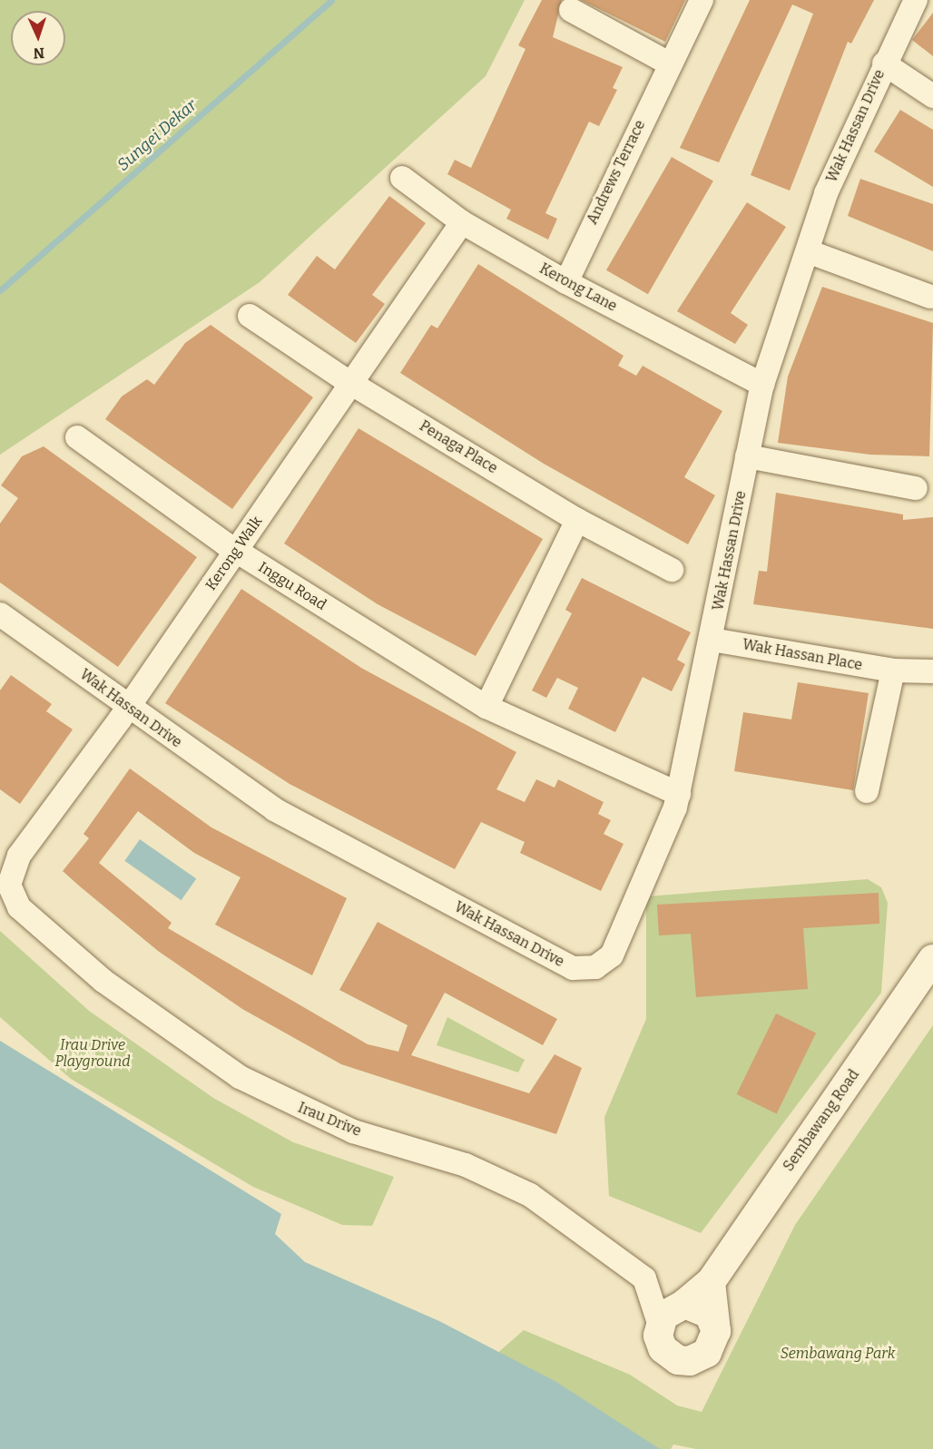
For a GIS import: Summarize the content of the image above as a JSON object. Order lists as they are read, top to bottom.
{
  "streets": {
    "street": [
      "Wak Hassan Drive",
      "Andrews Terrace",
      "Kerong Lane",
      "Penaga Place",
      "Kerong Walk",
      "Inggu Road",
      "Wak Hassan Place",
      "Irau Drive",
      "Sembawang Road"
    ]
  },
  "crossings": [
    ["Wak Hassan Drive", "Kerong Lane"],
    ["Wak Hassan Drive", "Kerong Walk"],
    ["Wak Hassan Drive", "Inggu Road"],
    ["Wak Hassan Drive", "Wak Hassan Place"],
    ["Andrews Terrace", "Kerong Lane"],
    ["Kerong Lane", "Kerong Walk"],
    ["Penaga Place", "Kerong Walk"],
    ["Kerong Walk", "Inggu Road"],
    ["Kerong Walk", "Irau Drive"],
    ["Irau Drive", "Sembawang Road"]
  ],
  "water": ["Sungei Dekar"],
  "parks": ["Irau Drive Playground", "Sembawang Park"],
  "north": "bottom"
}
